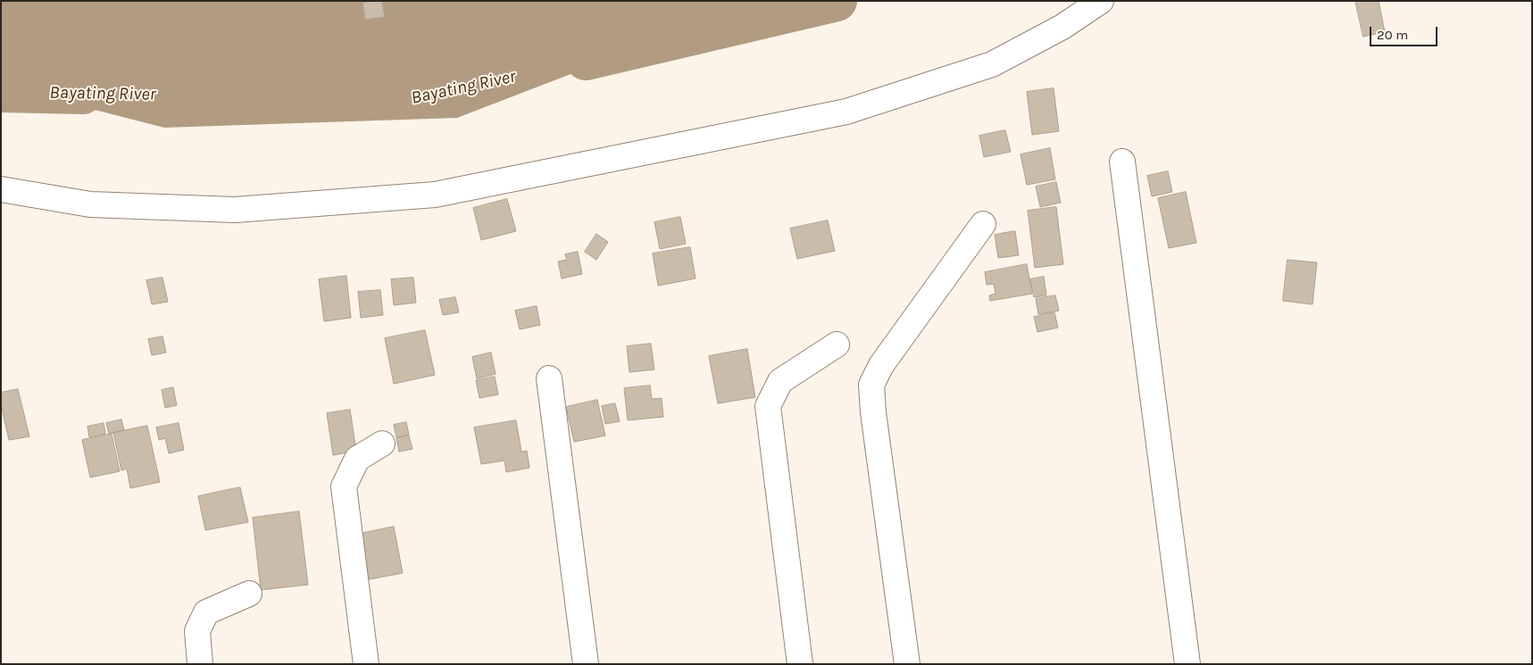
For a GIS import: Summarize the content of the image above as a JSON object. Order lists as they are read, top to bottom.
{
  "water": ["Bayating River"],
  "scale_bar": "20 m"
}
